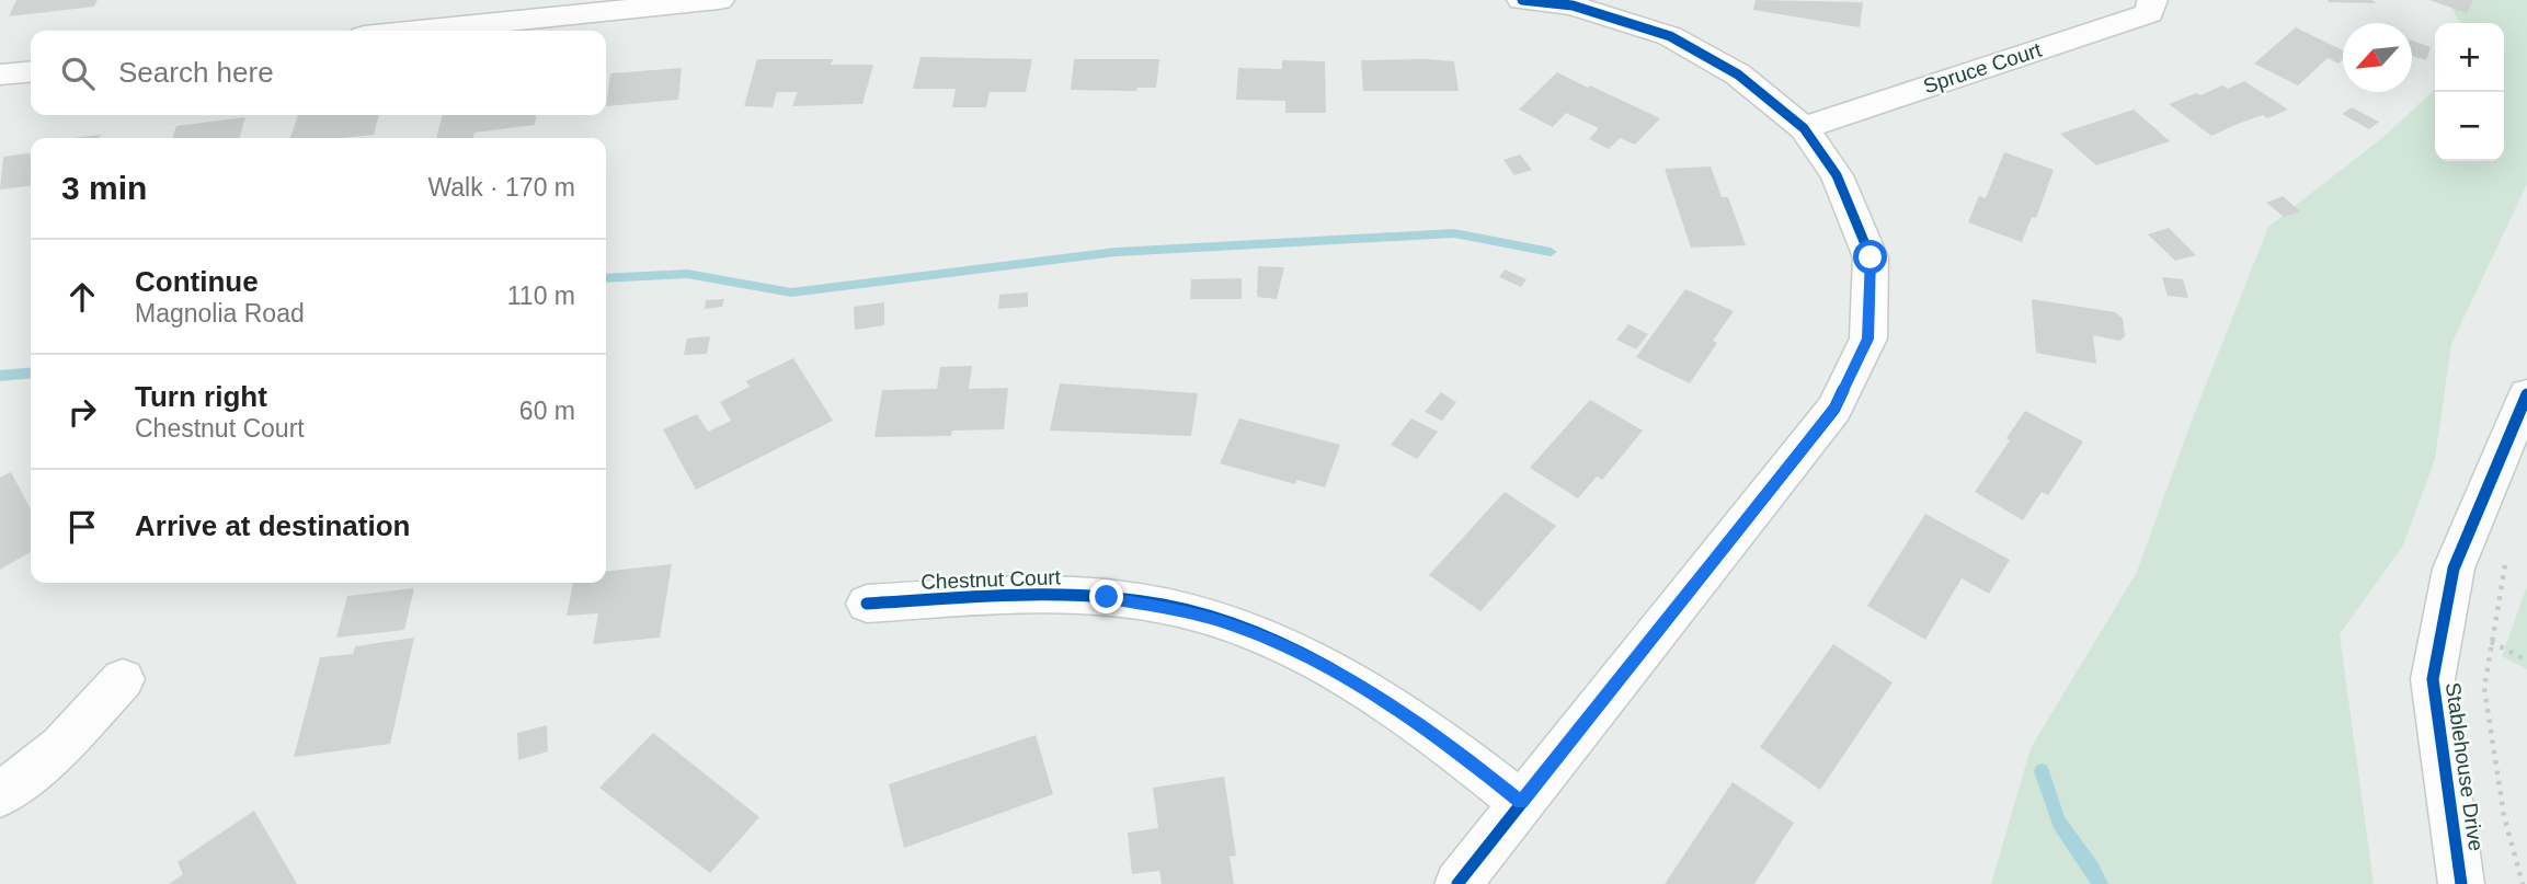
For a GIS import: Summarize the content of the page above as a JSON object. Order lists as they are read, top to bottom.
{
  "streets": {
    "street": ["Spruce Court", "Chestnut Court", "Stablehouse Drive"]
  },
  "north": "bottom left",
  "page": {
    "map_buttons": ["+", "−"],
    "search": "Search here",
    "heading": ["3 min", "Walk · 170 m"],
    "list": [
      ["Continue", "Magnolia Road", "110 m"],
      ["Turn right", "Chestnut Court", "60 m"],
      "Arrive at destination"
    ]
  }
}
